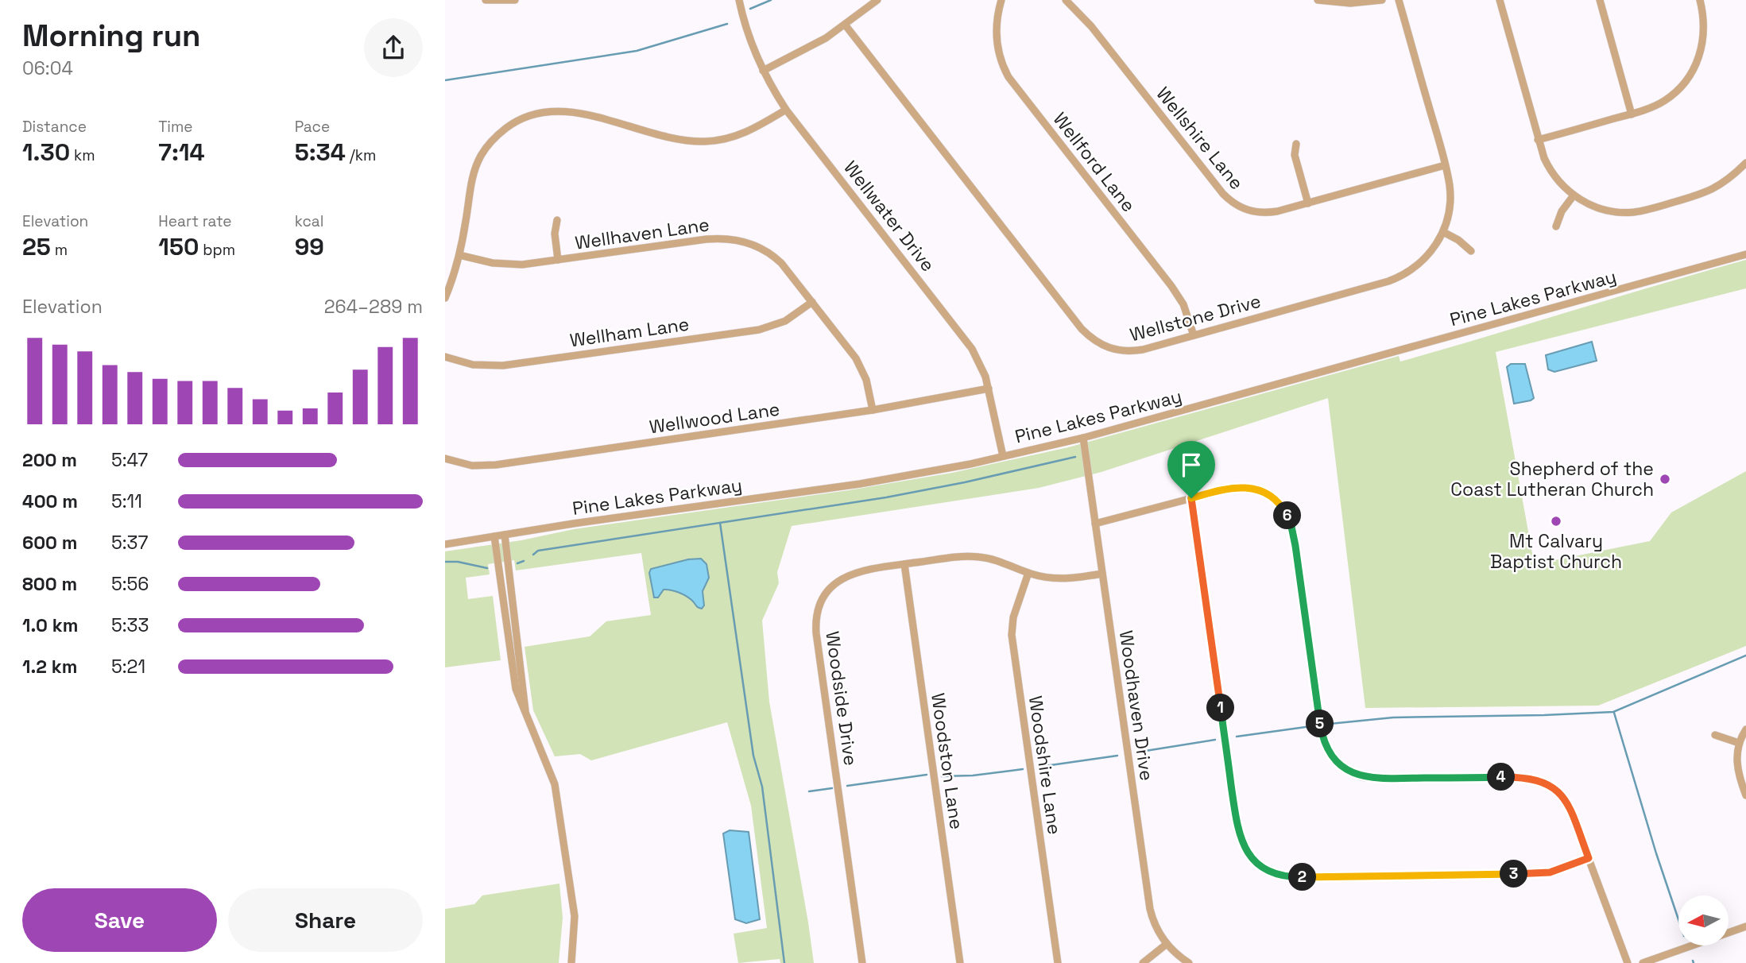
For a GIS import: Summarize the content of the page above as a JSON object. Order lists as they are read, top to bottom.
{
  "streets": {
    "street": [
      "Wellshire Lane",
      "Wellford Lane",
      "Wellwater Drive",
      "Wellhaven Lane",
      "Pine Lakes Parkway",
      "Wellstone Drive",
      "Wellham Lane",
      "Wellwood Lane",
      "Woodside Drive",
      "Woodhaven Drive",
      "Woodston Lane",
      "Woodshire Lane"
    ]
  },
  "crossings": [
    ["Wellshire Lane", "Wellstone Drive"],
    ["Wellford Lane", "Wellstone Drive"],
    ["Wellwater Drive", "Pine Lakes Parkway"],
    ["Wellwater Drive", "Wellwood Lane"],
    ["Wellhaven Lane", "Wellham Lane"],
    ["Wellhaven Lane", "Wellwood Lane"],
    ["Pine Lakes Parkway", "Woodhaven Drive"],
    ["Woodside Drive", "Woodhaven Drive"],
    ["Woodside Drive", "Woodston Lane"],
    ["Woodside Drive", "Woodshire Lane"]
  ],
  "places": ["Shepherd of the Coast Lutheran Church", "Mt Calvary Baptist Church"],
  "north": "left",
  "page": {
    "heading": ["Morning run", "06:04"],
    "stats": [
      ["Distance", "1.30 km"],
      ["Time", "7:14"],
      ["Pace", "5:34 /km"],
      ["Elevation", "25 m"],
      ["Heart rate", "150 bpm"],
      ["kcal", "99"]
    ],
    "chart": ["Elevation", "264–289 m"],
    "list": [
      {
        "name": "200 m",
        "note": "5:47"
      },
      {
        "name": "400 m",
        "note": "5:11"
      },
      {
        "name": "600 m",
        "note": "5:37"
      },
      {
        "name": "800 m",
        "note": "5:56"
      },
      {
        "name": "1.0 km",
        "note": "5:33"
      },
      {
        "name": "1.2 km",
        "note": "5:21"
      }
    ],
    "pins": [
      "6",
      "1",
      "5",
      "4",
      "3",
      "2"
    ],
    "buttons": ["Save", "Share"]
  }
}
